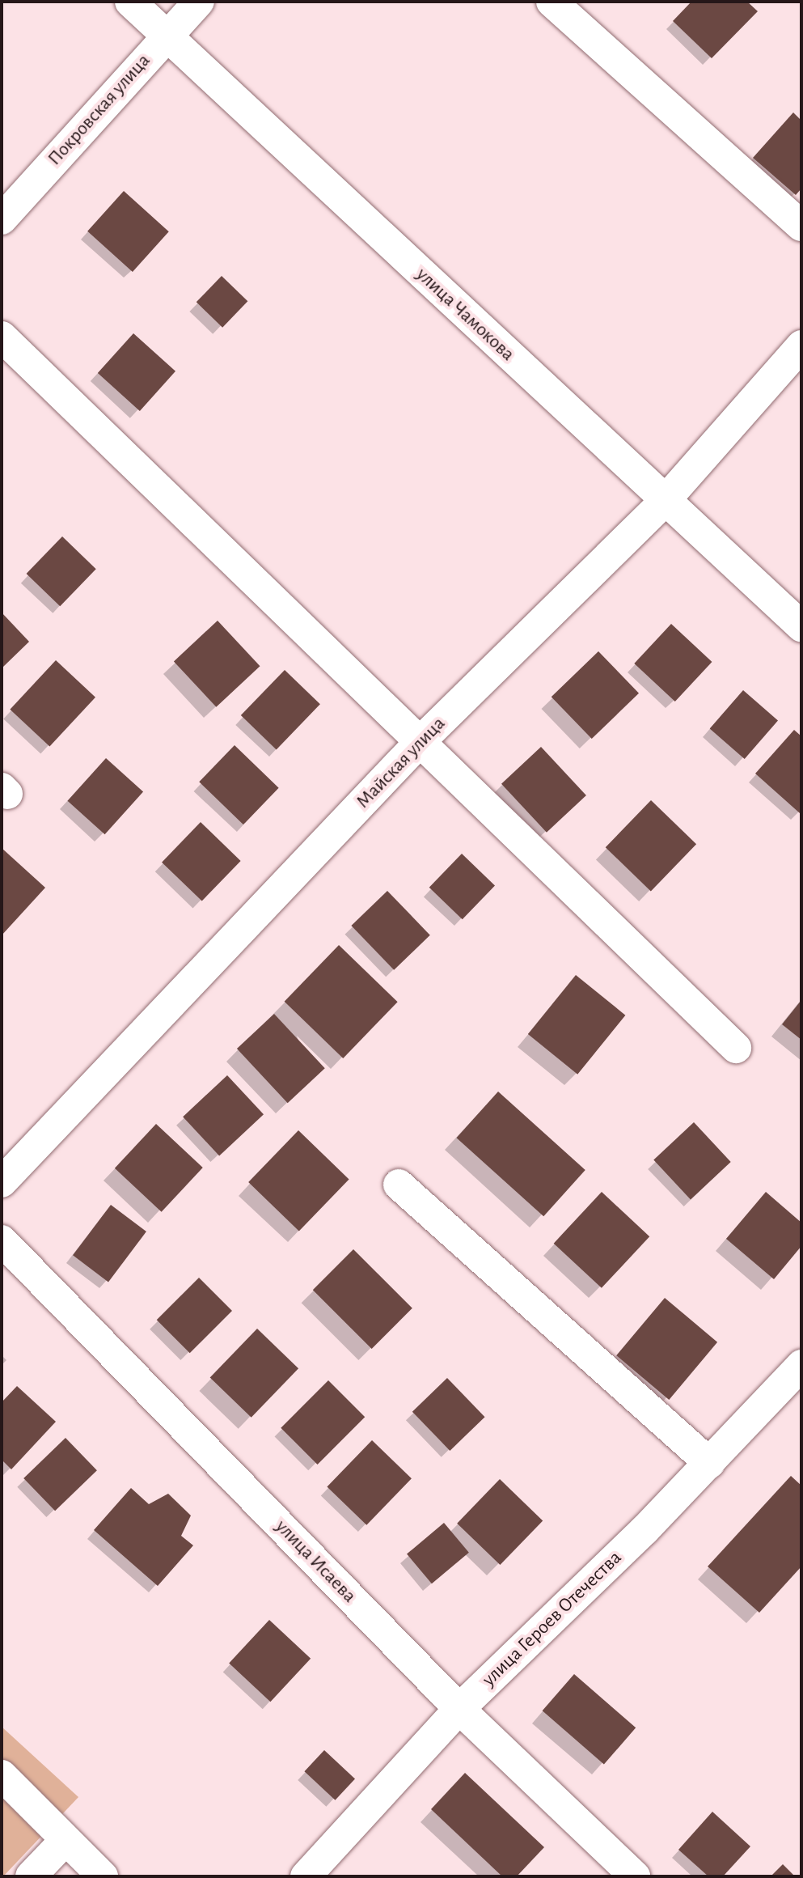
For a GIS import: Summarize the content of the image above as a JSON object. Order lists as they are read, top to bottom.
{
  "streets": {
    "street": [
      "Покровская улица",
      "улица Чамокова",
      "Майская улица",
      "улица Исаева",
      "улица Героев Отечества"
    ]
  },
  "crossings": [
    ["Покровская улица", "улица Чамокова"],
    ["улица Чамокова", "Майская улица"],
    ["улица Исаева", "улица Героев Отечества"]
  ]
}
